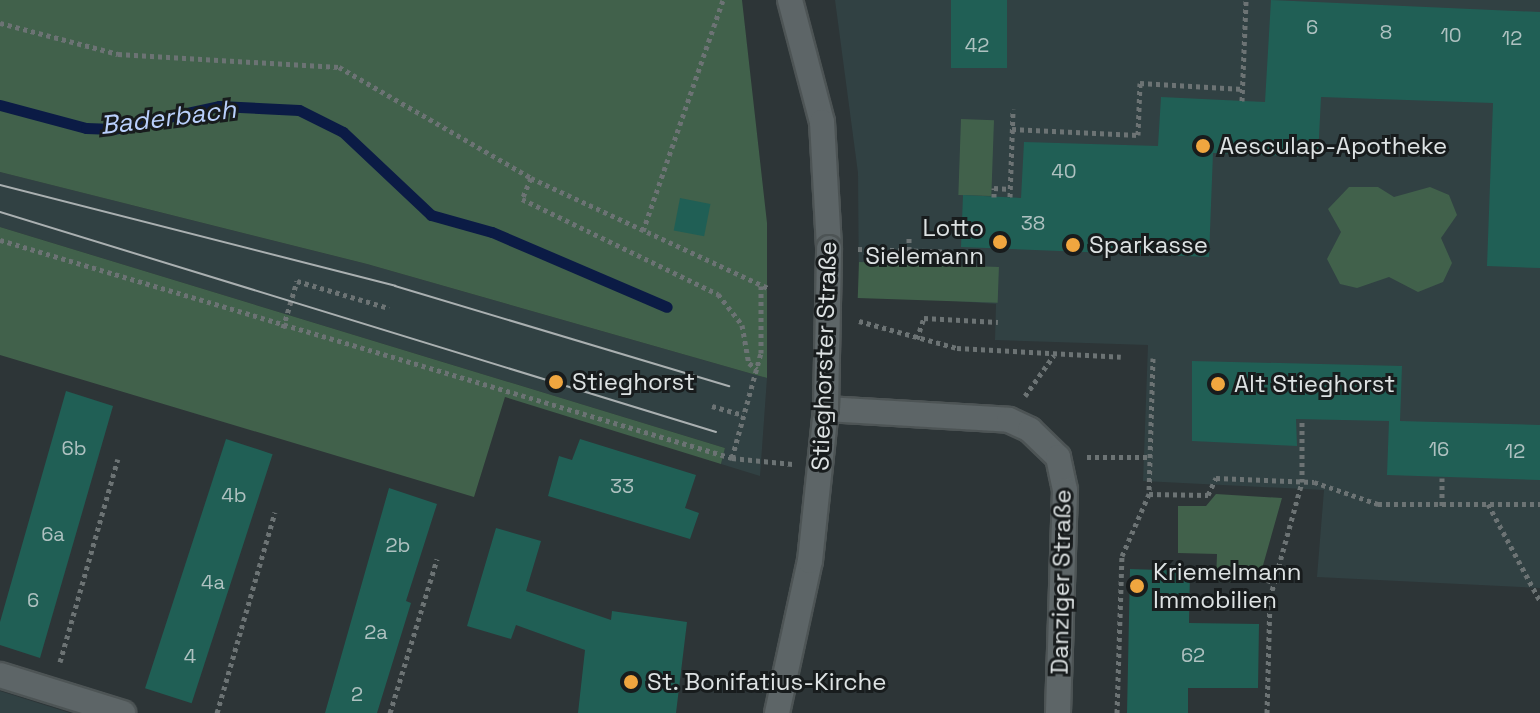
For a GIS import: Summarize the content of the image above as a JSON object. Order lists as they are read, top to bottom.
{
  "streets": {
    "street": ["Stieghorster Straße", "Danziger Straße"]
  },
  "crossings": [
    ["Stieghorster Straße", "Danziger Straße"]
  ],
  "water": ["Baderbach"],
  "places": [
    "Aesculap-Apotheke",
    "Lotto Sielemann",
    "Sparkasse",
    "Stieghorst",
    "Alt Stieghorst",
    "Kriemelmann Immobilien",
    "St. Bonifatius-Kirche"
  ],
  "house_numbers": [
    "6",
    "8",
    "10",
    "12",
    "42",
    "40",
    "38",
    "6b",
    "16",
    "12",
    "33",
    "4b",
    "6a",
    "2b",
    "4a",
    "6",
    "2a",
    "62",
    "4",
    "2"
  ]
}
